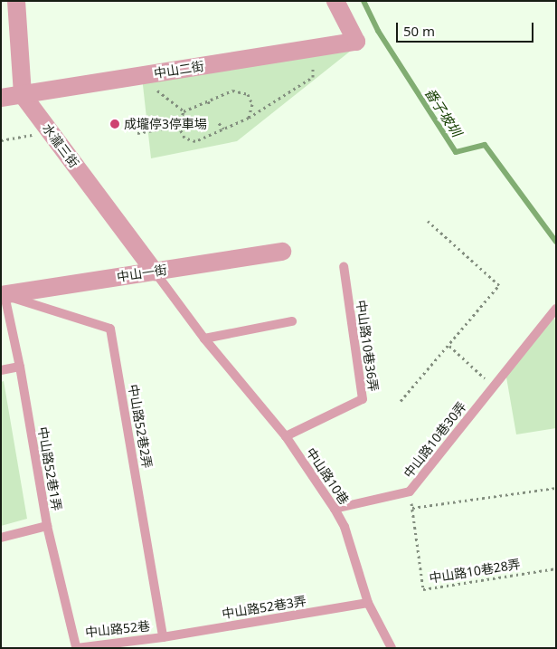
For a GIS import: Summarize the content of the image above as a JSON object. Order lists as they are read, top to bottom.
{
  "streets": {
    "street": ["中山二街", "水瀧三街", "中山一街"],
    "lane": [
      "中山路10巷36弄",
      "中山路52巷2弄",
      "中山路10巷30弄",
      "中山路52巷1弄",
      "中山路10巷",
      "中山路52巷3弄",
      "中山路52巷"
    ],
    "path": ["中山路10巷28弄"]
  },
  "crossings": [
    ["中山二街", "水瀧三街"],
    ["水瀧三街", "中山一街"],
    ["水瀧三街", "中山路10巷"],
    ["中山一街", "中山路52巷2弄"],
    ["中山一街", "中山路52巷1弄"],
    ["中山一街", "中山路10巷"],
    ["中山路10巷36弄", "中山路10巷"],
    ["中山路52巷2弄", "中山路52巷1弄"],
    ["中山路52巷2弄", "中山路52巷3弄"],
    ["中山路52巷2弄", "中山路52巷"],
    ["中山路10巷30弄", "中山路10巷"],
    ["中山路10巷30弄", "中山路10巷28弄"],
    ["中山路52巷1弄", "中山路52巷"],
    ["中山路10巷", "中山路52巷3弄"],
    ["中山路52巷3弄", "中山路52巷"]
  ],
  "water": ["番子坡圳"],
  "places": ["成壠停3停車場"],
  "scale_bar": "50 m"
}
